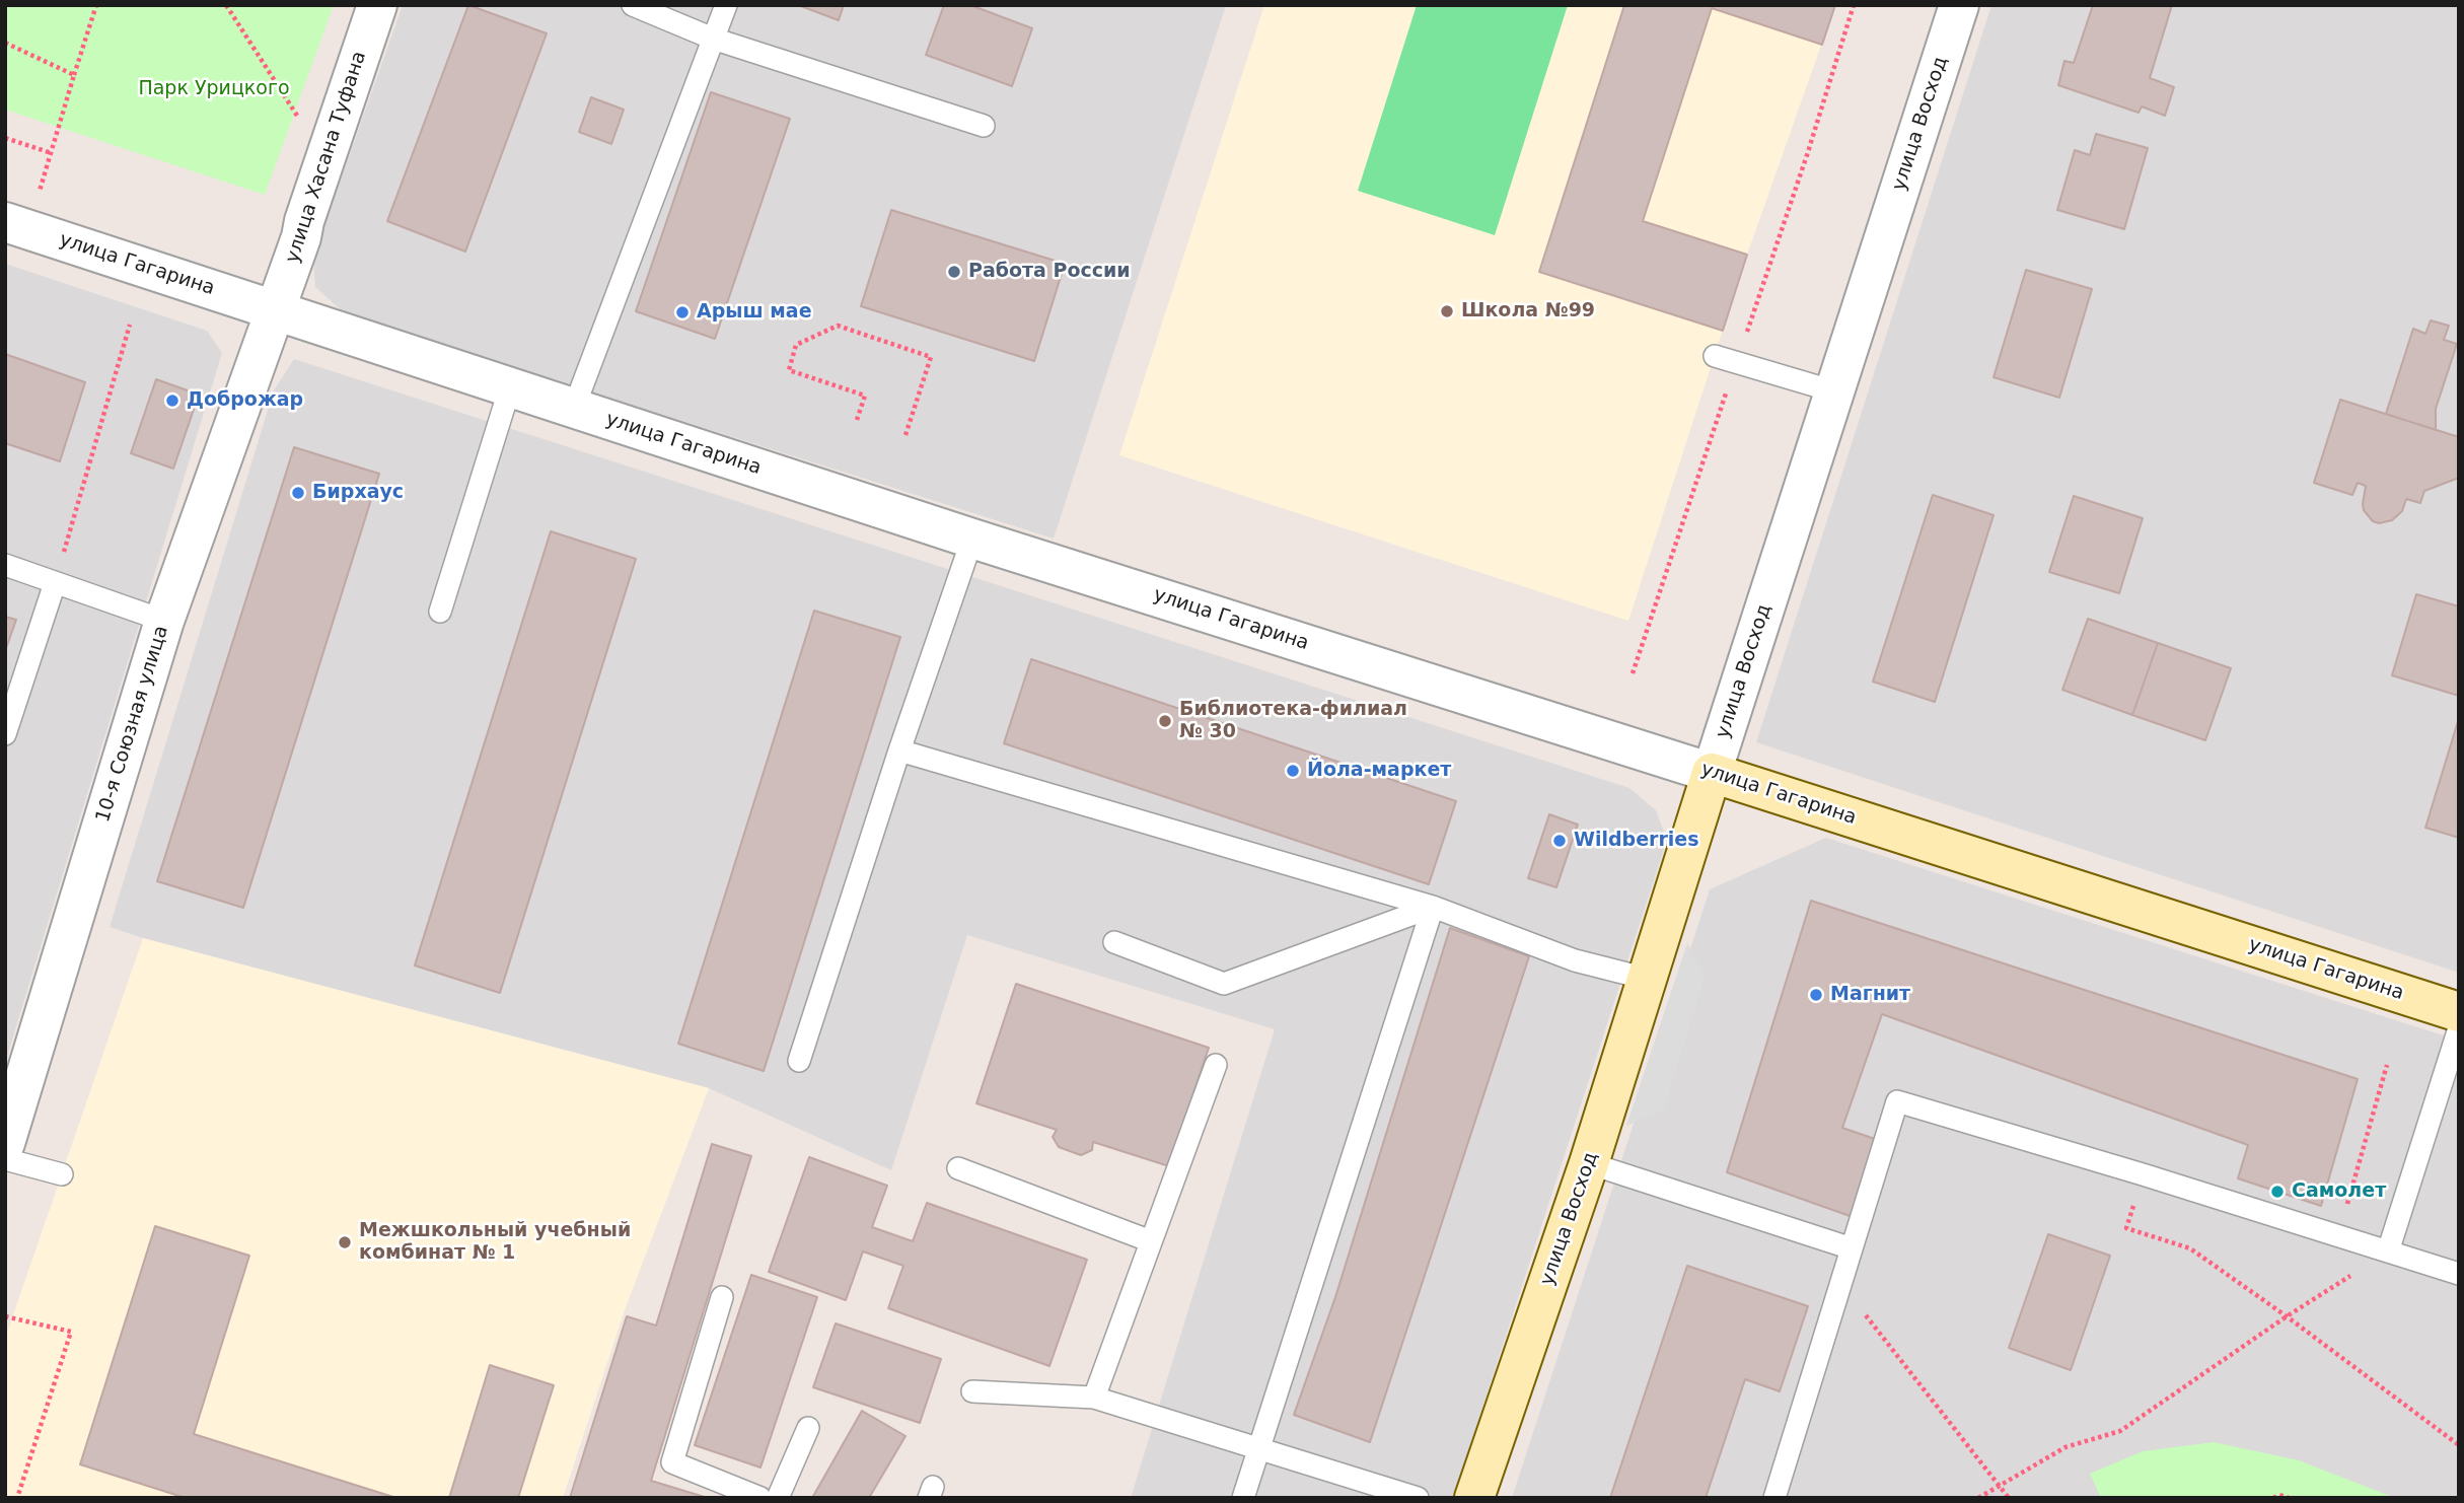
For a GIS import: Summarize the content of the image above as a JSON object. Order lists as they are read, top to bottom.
{
  "streets": {
    "street": [
      "улица Восход",
      "улица Хасана Туфана",
      "улица Гагарина",
      "10-я Союзная улица"
    ]
  },
  "crossings": [
    ["улица Восход", "улица Гагарина"],
    ["улица Хасана Туфана", "улица Гагарина"],
    ["улица Хасана Туфана", "10-я Союзная улица"],
    ["улица Гагарина", "10-я Союзная улица"]
  ],
  "parks": ["Парк Урицкого"],
  "places": [
    "Работа России",
    "Школа №99",
    "Арыш мае",
    "Доброжар",
    "Бирхаус",
    "Библиотека-филиал № 30",
    "Йола-маркет",
    "Wildberries",
    "Магнит",
    "Самолет",
    "Межшкольный учебный комбинат № 1"
  ]
}
